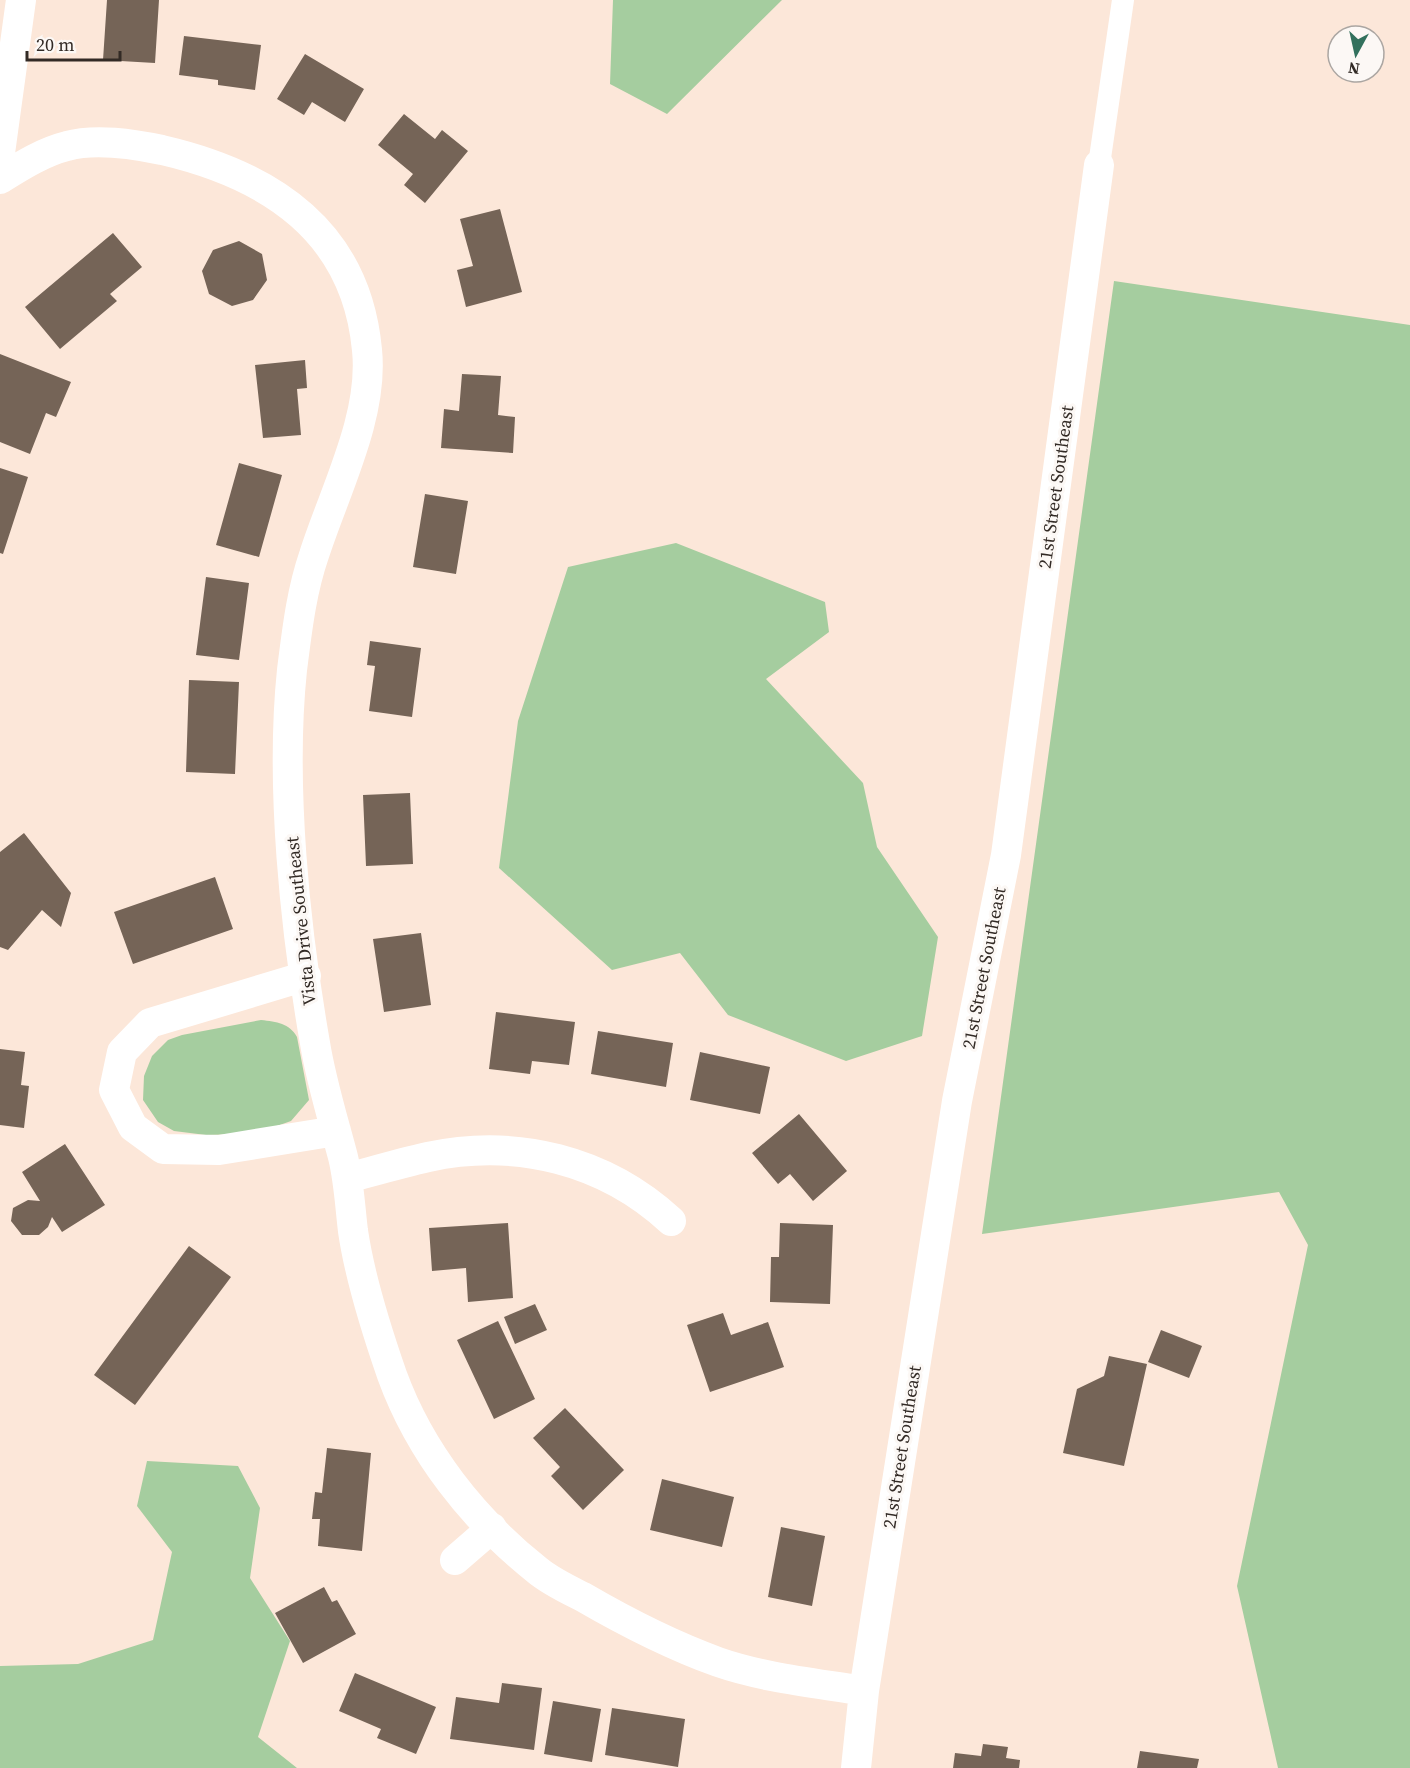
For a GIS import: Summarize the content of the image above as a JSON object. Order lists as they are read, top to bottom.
{
  "streets": {
    "street": ["21st Street Southeast", "Vista Drive Southeast"]
  },
  "crossings": [
    ["21st Street Southeast", "Vista Drive Southeast"]
  ],
  "scale_bar": "20 m",
  "north": "bottom"
}
